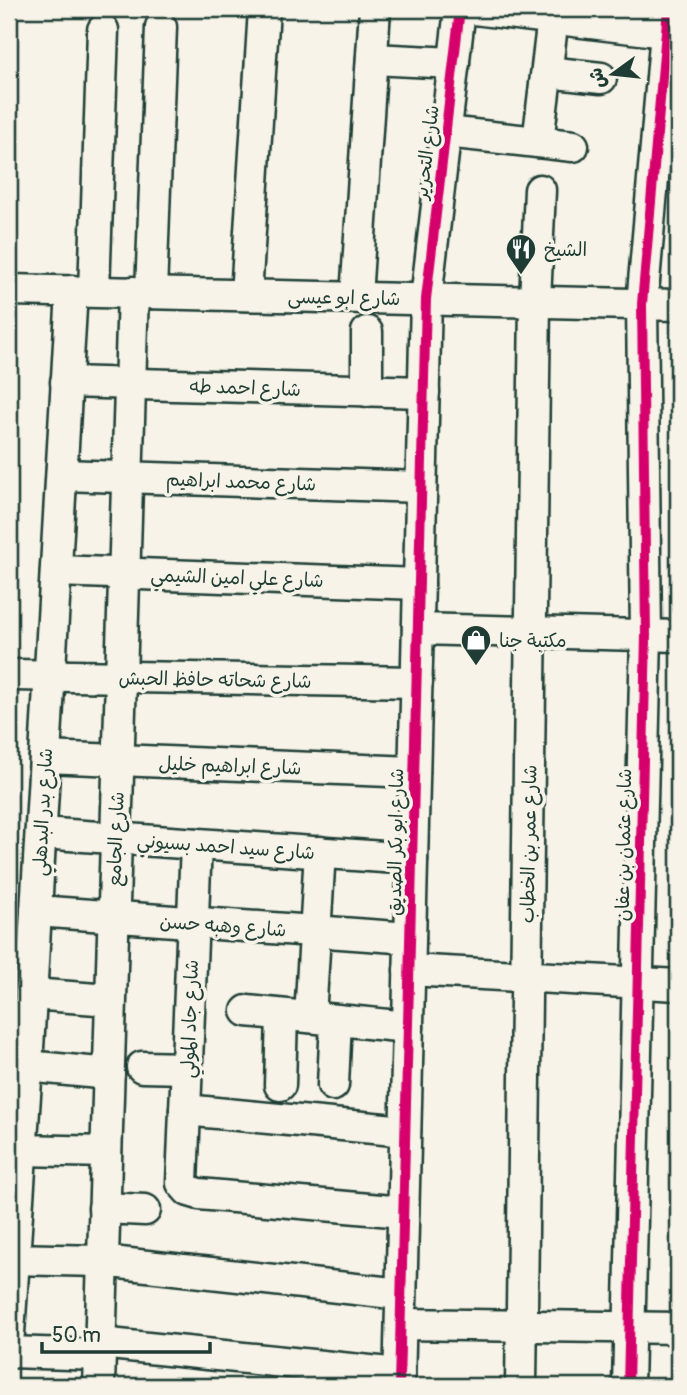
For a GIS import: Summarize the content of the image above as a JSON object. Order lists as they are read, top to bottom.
{
  "streets": {
    "street": [
      "شارع التحرير",
      "شارع ابو عيسى",
      "شارع احمد طه",
      "شارع محمد ابراهيم",
      "شارع علي امين الشيمي",
      "شارع شحاته حافظ الحبش",
      "شارع ابراهيم خليل",
      "شارع بدر البدهلي",
      "شارع الجامع",
      "شارع ابو بكر الصديق",
      "شارع عمر بن الخطاب",
      "شارع عثمان بن عفان",
      "شارع سيد احمد بسيوني",
      "شارع وهبه حسن",
      "شارع جاد المولي"
    ]
  },
  "crossings": [
    ["شارع التحرير", "شارع ابو عيسى"],
    ["شارع التحرير", "شارع ابو بكر الصديق"],
    ["شارع ابو عيسى", "شارع بدر البدهلي"],
    ["شارع ابو عيسى", "شارع الجامع"],
    ["شارع ابو عيسى", "شارع ابو بكر الصديق"],
    ["شارع ابو عيسى", "شارع عمر بن الخطاب"],
    ["شارع ابو عيسى", "شارع عثمان بن عفان"],
    ["شارع احمد طه", "شارع بدر البدهلي"],
    ["شارع احمد طه", "شارع الجامع"],
    ["شارع احمد طه", "شارع ابو بكر الصديق"],
    ["شارع محمد ابراهيم", "شارع بدر البدهلي"],
    ["شارع محمد ابراهيم", "شارع الجامع"],
    ["شارع محمد ابراهيم", "شارع ابو بكر الصديق"],
    ["شارع علي امين الشيمي", "شارع بدر البدهلي"],
    ["شارع علي امين الشيمي", "شارع الجامع"],
    ["شارع علي امين الشيمي", "شارع ابو بكر الصديق"],
    ["شارع شحاته حافظ الحبش", "شارع بدر البدهلي"],
    ["شارع شحاته حافظ الحبش", "شارع الجامع"],
    ["شارع شحاته حافظ الحبش", "شارع ابو بكر الصديق"],
    ["شارع ابراهيم خليل", "شارع بدر البدهلي"],
    ["شارع ابراهيم خليل", "شارع الجامع"],
    ["شارع ابراهيم خليل", "شارع ابو بكر الصديق"],
    ["شارع بدر البدهلي", "شارع سيد احمد بسيوني"],
    ["شارع بدر البدهلي", "شارع وهبه حسن"],
    ["شارع الجامع", "شارع سيد احمد بسيوني"],
    ["شارع الجامع", "شارع وهبه حسن"],
    ["شارع ابو بكر الصديق", "شارع سيد احمد بسيوني"],
    ["شارع ابو بكر الصديق", "شارع وهبه حسن"],
    ["شارع ابو بكر الصديق", "شارع جاد المولي"],
    ["شارع سيد احمد بسيوني", "شارع جاد المولي"],
    ["شارع وهبه حسن", "شارع جاد المولي"]
  ],
  "places": {
    "restaurant": ["الشيخ"],
    "shop": ["مكتبة جنا"]
  },
  "scale_bar": "50 m",
  "north": "left"
}
